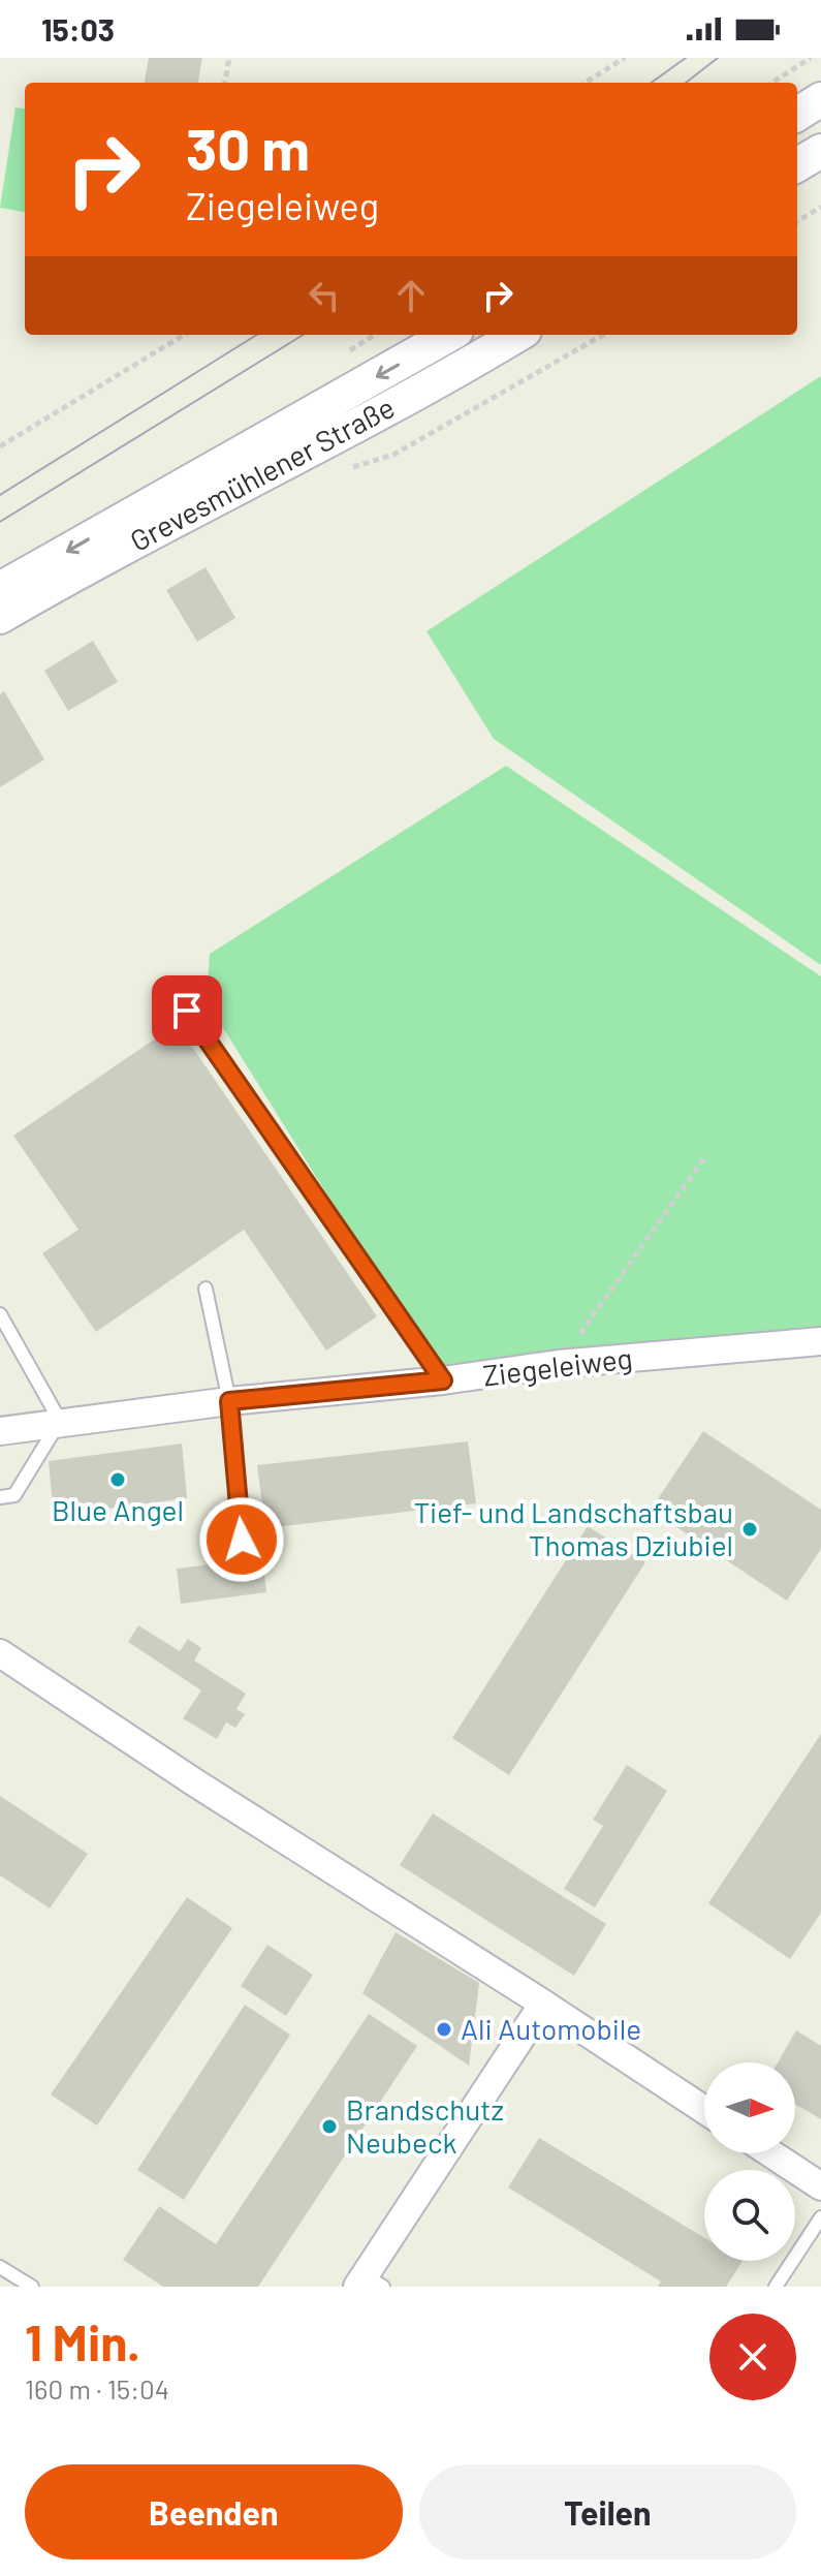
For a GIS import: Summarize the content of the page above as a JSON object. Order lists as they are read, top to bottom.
{
  "streets": {
    "street": ["Grevesmühlener Straße", "Ziegeleiweg"]
  },
  "places": [
    "Blue Angel",
    "Tief- und Landschaftsbau Thomas Dziubiel",
    "Ali Automobile",
    "Brandschutz Neubeck"
  ],
  "north": "right",
  "page": {
    "status": "15:03",
    "turn": ["30 m", "Ziegeleiweg"],
    "heading": ["1 Min.", "160 m · 15:04"],
    "buttons": ["Beenden", "Teilen"]
  }
}
